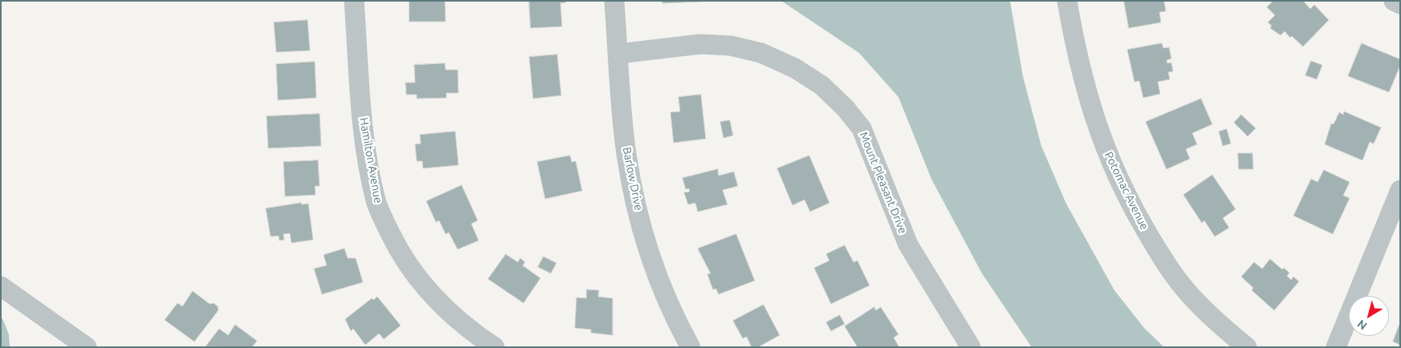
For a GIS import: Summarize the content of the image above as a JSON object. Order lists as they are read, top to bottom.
{
  "streets": {
    "street": [
      "Hamilton Avenue",
      "Barlow Drive",
      "Mount Pleasant Drive",
      "Potomac Avenue"
    ]
  },
  "crossings": [
    ["Barlow Drive", "Mount Pleasant Drive"]
  ],
  "north": "bottom left"
}
